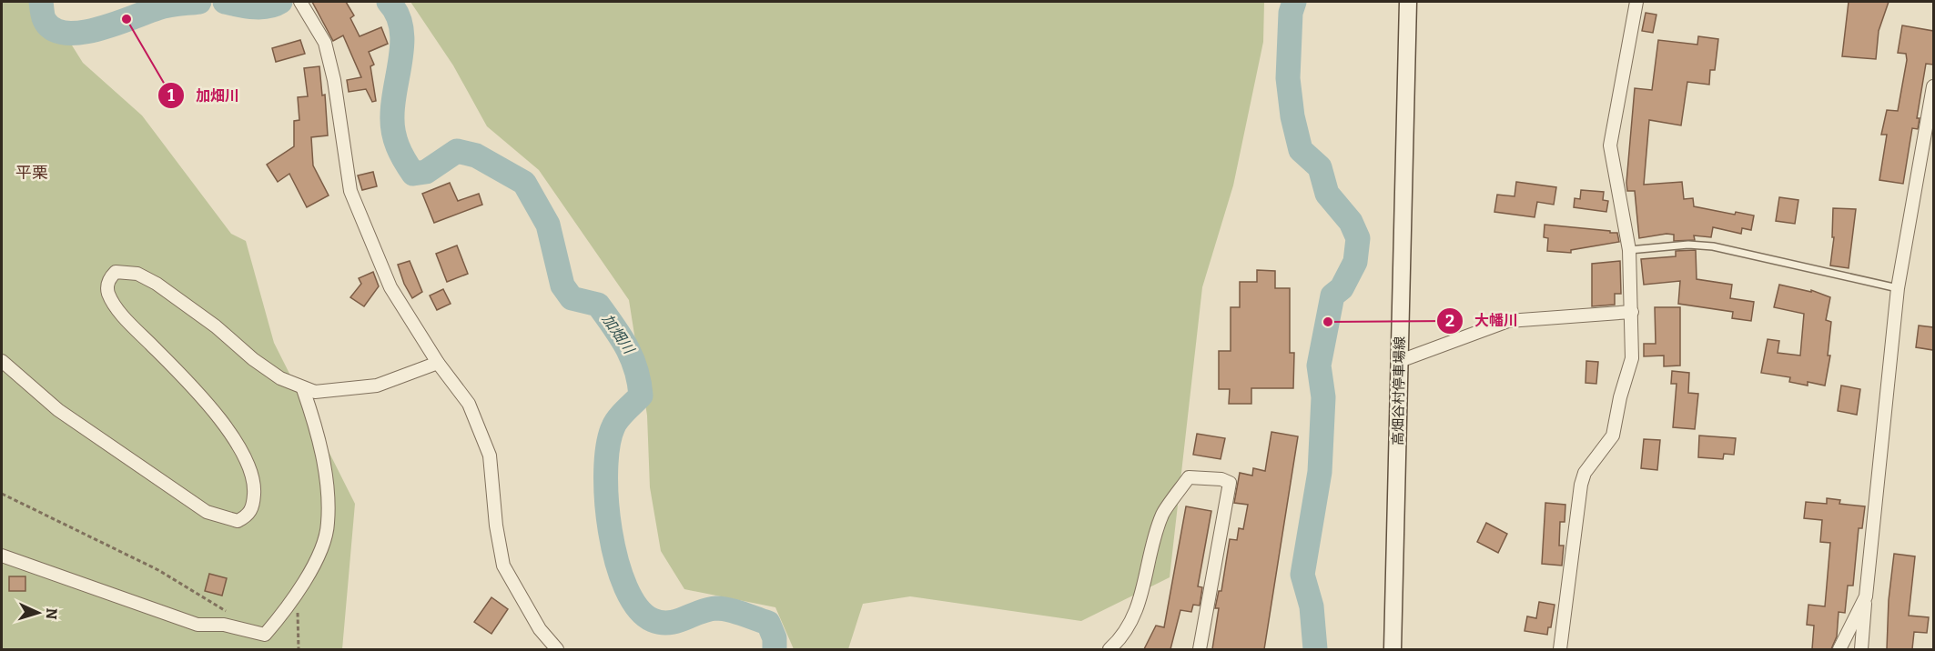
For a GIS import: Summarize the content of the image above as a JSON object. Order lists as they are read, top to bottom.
{
  "streets": {
    "main road": ["高畑谷村停車場線"]
  },
  "districts": ["平栗"],
  "water": ["加畑川"],
  "places": ["加畑川", "大幡川"],
  "north": "right"
}
